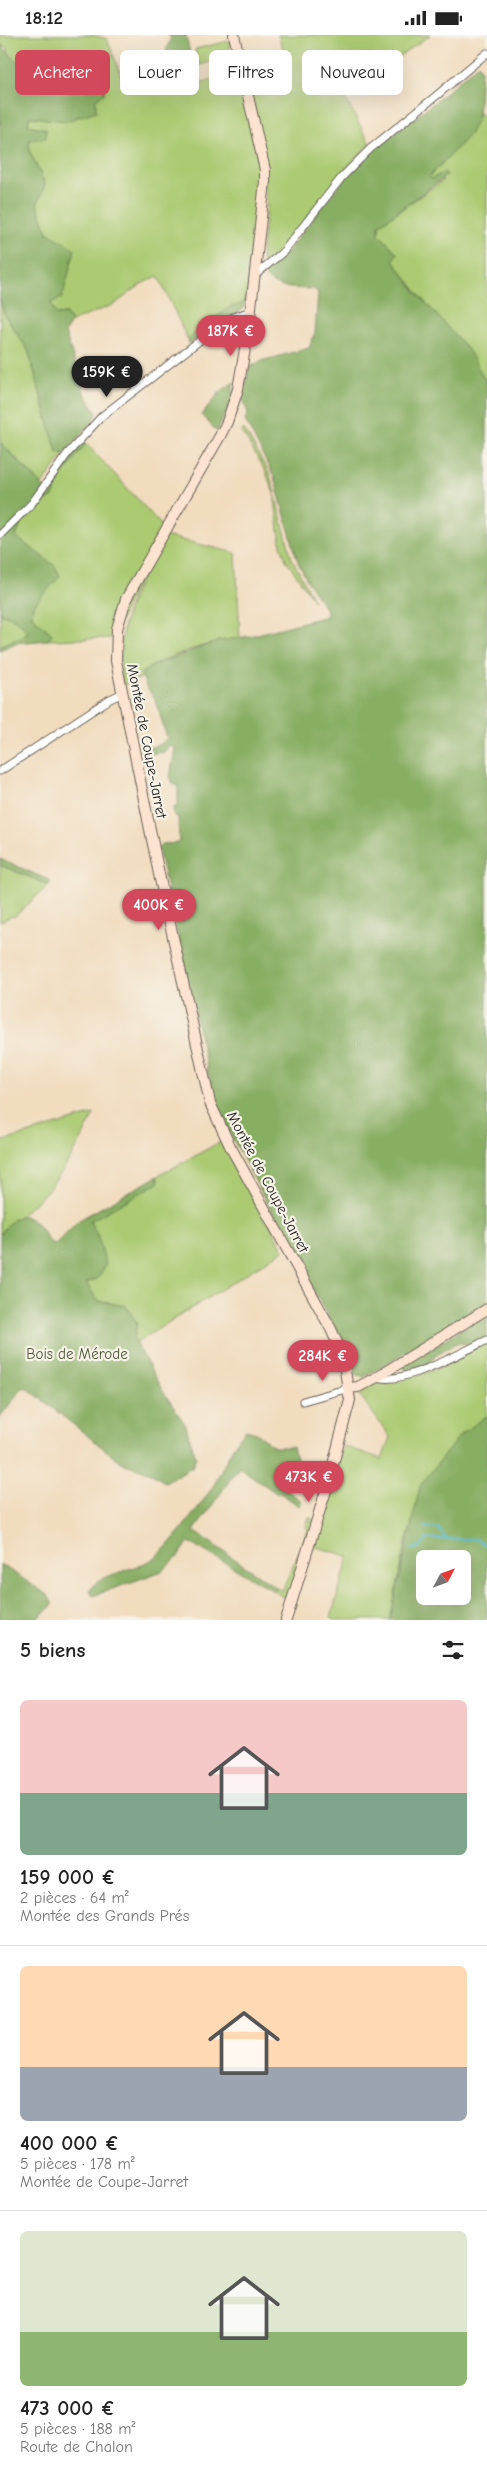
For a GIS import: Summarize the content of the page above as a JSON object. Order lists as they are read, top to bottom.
{
  "streets": {
    "main road": ["Montée de Coupe-Jarret"]
  },
  "parks": ["Bois de Mérode"],
  "north": "top right",
  "page": {
    "status": "18:12",
    "chip": [
      "Acheter",
      "Louer",
      "Filtres",
      "Nouveau"
    ],
    "price": [
      "187K €",
      "159K €",
      "400K €",
      "284K €",
      "473K €"
    ],
    "heading": "5 biens",
    "list": [
      {
        "name": "159 000 €",
        "note": "2 pièces · 64 m² · Montée des Grands Prés"
      },
      {
        "name": "400 000 €",
        "note": "5 pièces · 178 m² · Montée de Coupe-Jarret"
      },
      {
        "name": "473 000 €",
        "note": "5 pièces · 188 m² · Route de Chalon"
      }
    ]
  }
}
